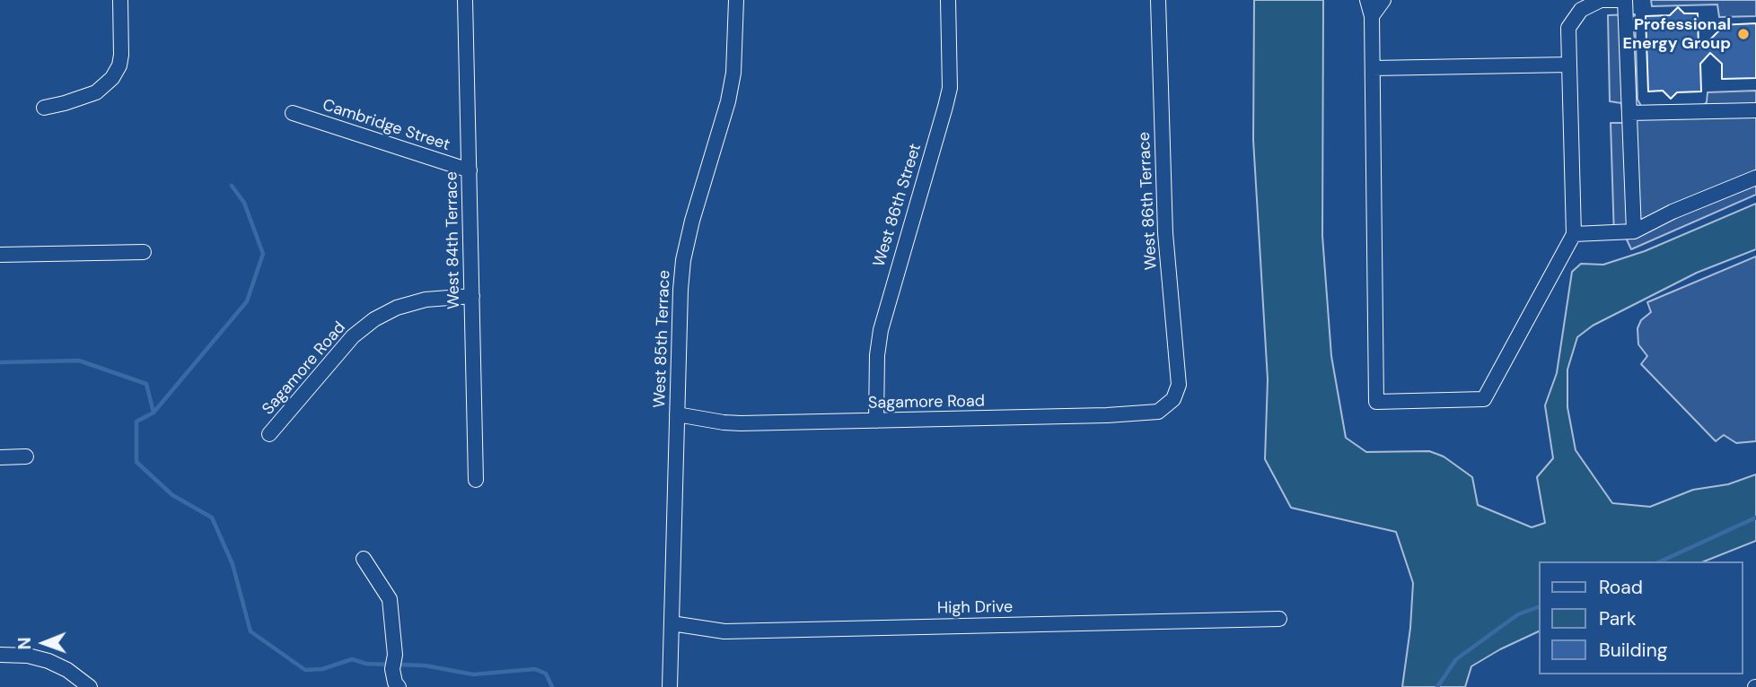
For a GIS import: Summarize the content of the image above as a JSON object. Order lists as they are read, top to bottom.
{
  "streets": {
    "street": [
      "Cambridge Street",
      "West 86th Terrace",
      "West 86th Street",
      "West 84th Terrace",
      "West 85th Terrace",
      "Sagamore Road",
      "High Drive"
    ]
  },
  "crossings": [
    ["Cambridge Street", "West 84th Terrace"],
    ["West 86th Terrace", "Sagamore Road"],
    ["West 86th Street", "Sagamore Road"],
    ["West 84th Terrace", "Sagamore Road"],
    ["West 85th Terrace", "Sagamore Road"],
    ["West 85th Terrace", "High Drive"]
  ],
  "places": ["Professional Energy Group"],
  "legend": ["Road", "Park", "Building"],
  "north": "left"
}
